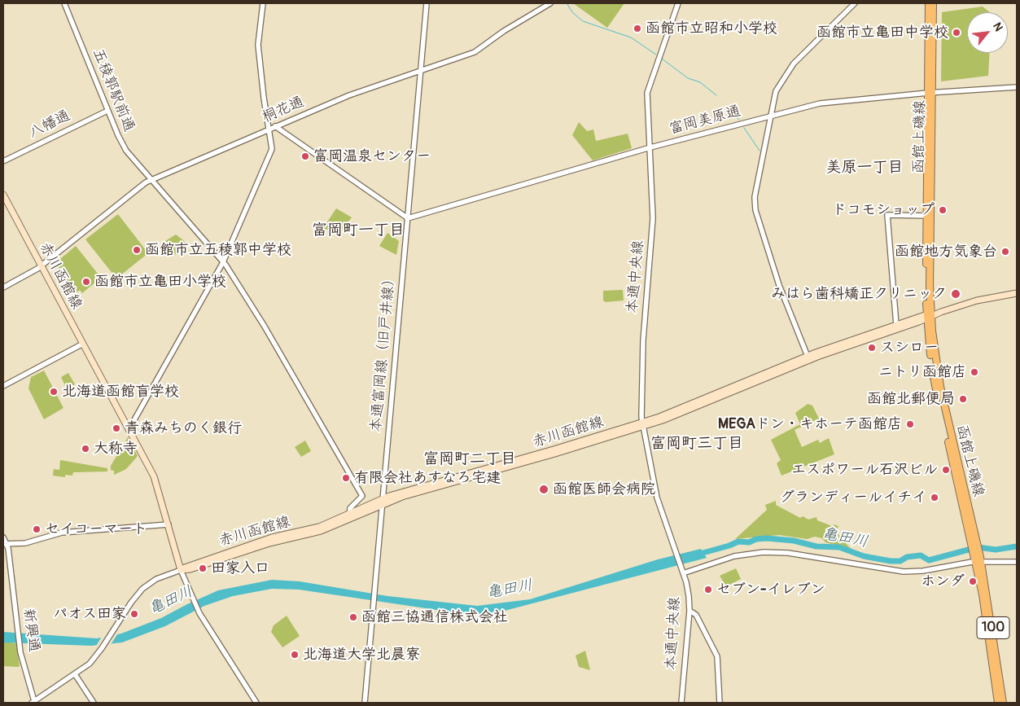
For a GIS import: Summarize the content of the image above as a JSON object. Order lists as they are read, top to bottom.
{
  "streets": {
    "main road": ["函館上磯線", "赤川函館線", "100"],
    "street": [
      "五稜郭駅前通",
      "桐花通",
      "富岡美原通",
      "八幡通",
      "本通中央線",
      "本通富岡線（旧戸井線）",
      "新興通"
    ]
  },
  "crossings": [
    ["五稜郭駅前通", "桐花通"],
    ["五稜郭駅前通", "八幡通"],
    ["五稜郭駅前通", "赤川函館線"],
    ["桐花通", "赤川函館線"],
    ["桐花通", "本通富岡線（旧戸井線）"],
    ["富岡美原通", "函館上磯線"],
    ["富岡美原通", "本通中央線"],
    ["富岡美原通", "本通富岡線（旧戸井線）"],
    ["函館上磯線", "赤川函館線"],
    ["赤川函館線", "本通中央線"],
    ["赤川函館線", "本通富岡線（旧戸井線）"]
  ],
  "districts": [
    "美原一丁目",
    "富岡町一丁目",
    "富岡町三丁目",
    "富岡町二丁目"
  ],
  "water": ["亀田川"],
  "places": [
    "函館市立昭和小学校",
    "函館市立亀田中学校",
    "富岡温泉センター",
    "ドコモショップ",
    "函館市立五稜郭中学校",
    "函館地方気象台",
    "函館市立亀田小学校",
    "みはら歯科矯正クリニック",
    "スシロー",
    "ニトリ函館店",
    "北海道函館盲学校",
    "函館北郵便局",
    "MEGAドン・キホーテ函館店",
    "青森みちのく銀行",
    "大称寺",
    "エスポワール石沢ビル",
    "有限会社あすなろ宅建",
    "函館医師会病院",
    "グランディールイチイ",
    "セイコーマート",
    "田家入口",
    "ホンダ",
    "セブン-イレブン",
    "パオス田家",
    "函館三協通信株式会社",
    "北海道大学北晨寮"
  ],
  "north": "top right"
}
